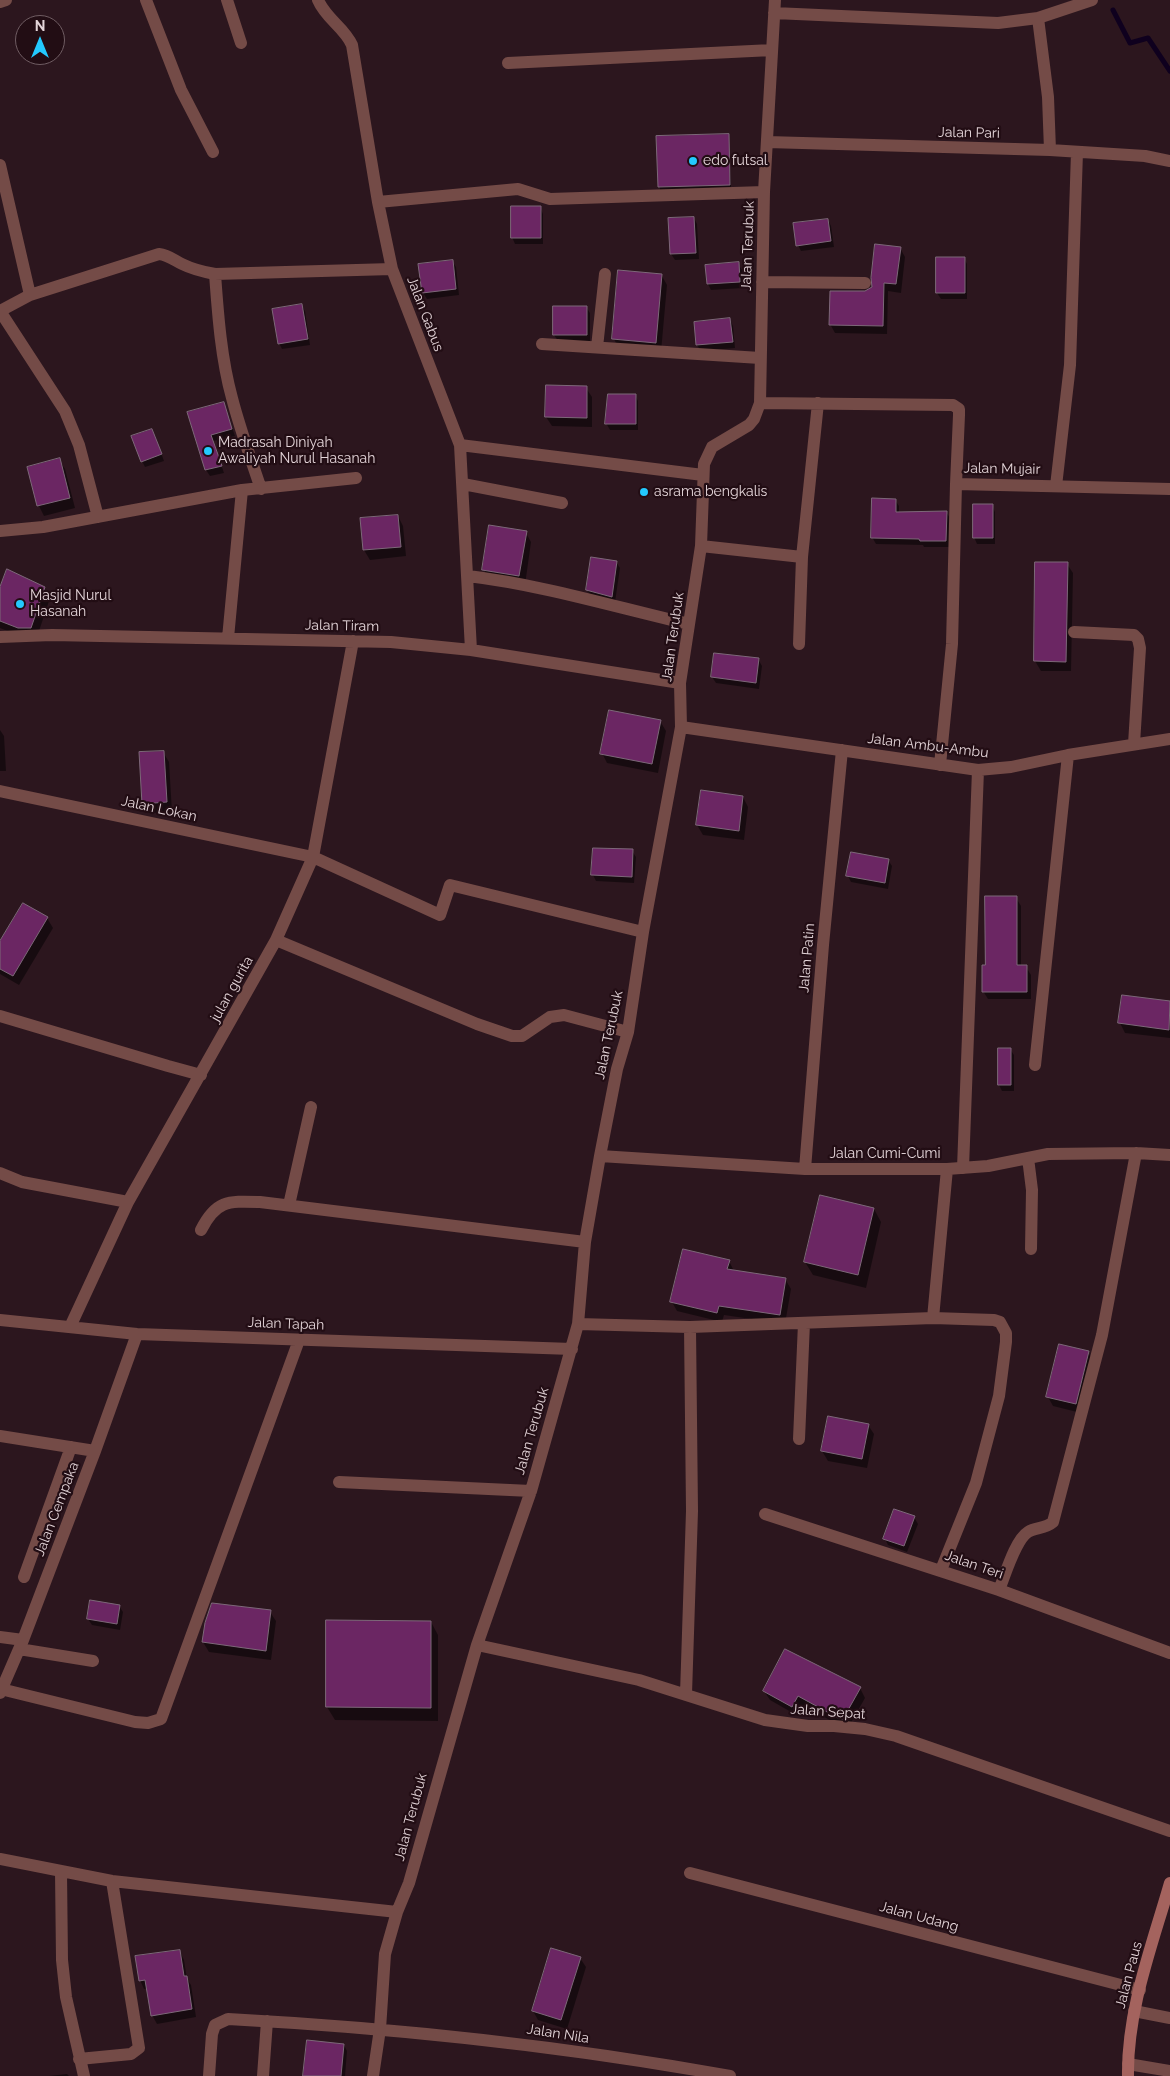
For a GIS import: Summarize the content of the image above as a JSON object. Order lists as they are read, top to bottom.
{
  "streets": {
    "main road": ["Jalan Paus"],
    "street": [
      "Jalan Pari",
      "Jalan Terubuk",
      "Jalan Gabus",
      "Jalan Mujair",
      "Jalan Tiram",
      "Jalan Ambu-Ambu",
      "Jalan Lokan",
      "Jalan Patin",
      "julan gurita",
      "Jalan Cumi-Cumi",
      "Jalan Tapah",
      "Jalan Cempaka",
      "Jalan Teri",
      "Jalan Sepat",
      "Jalan Udang",
      "Jalan Nila"
    ]
  },
  "crossings": [
    ["Jalan Pari", "Jalan Terubuk"],
    ["Jalan Terubuk", "Jalan Mujair"],
    ["Jalan Terubuk", "Jalan Tiram"],
    ["Jalan Terubuk", "Jalan Ambu-Ambu"],
    ["Jalan Terubuk", "Jalan Lokan"],
    ["Jalan Terubuk", "Jalan Cumi-Cumi"],
    ["Jalan Terubuk", "Jalan Tapah"],
    ["Jalan Terubuk", "Jalan Sepat"],
    ["Jalan Terubuk", "Jalan Nila"],
    ["Jalan Gabus", "Jalan Tiram"],
    ["Jalan Tiram", "julan gurita"],
    ["Jalan Ambu-Ambu", "Jalan Patin"],
    ["Jalan Lokan", "julan gurita"],
    ["Jalan Patin", "Jalan Cumi-Cumi"],
    ["julan gurita", "Jalan Tapah"],
    ["Jalan Tapah", "Jalan Cempaka"],
    ["Jalan Udang", "Jalan Paus"]
  ],
  "places": [
    "edo futsal",
    "Madrasah Diniyah Awaliyah Nurul Hasanah",
    "asrama bengkalis",
    "Masjid Nurul Hasanah"
  ],
  "north": "top"
}
